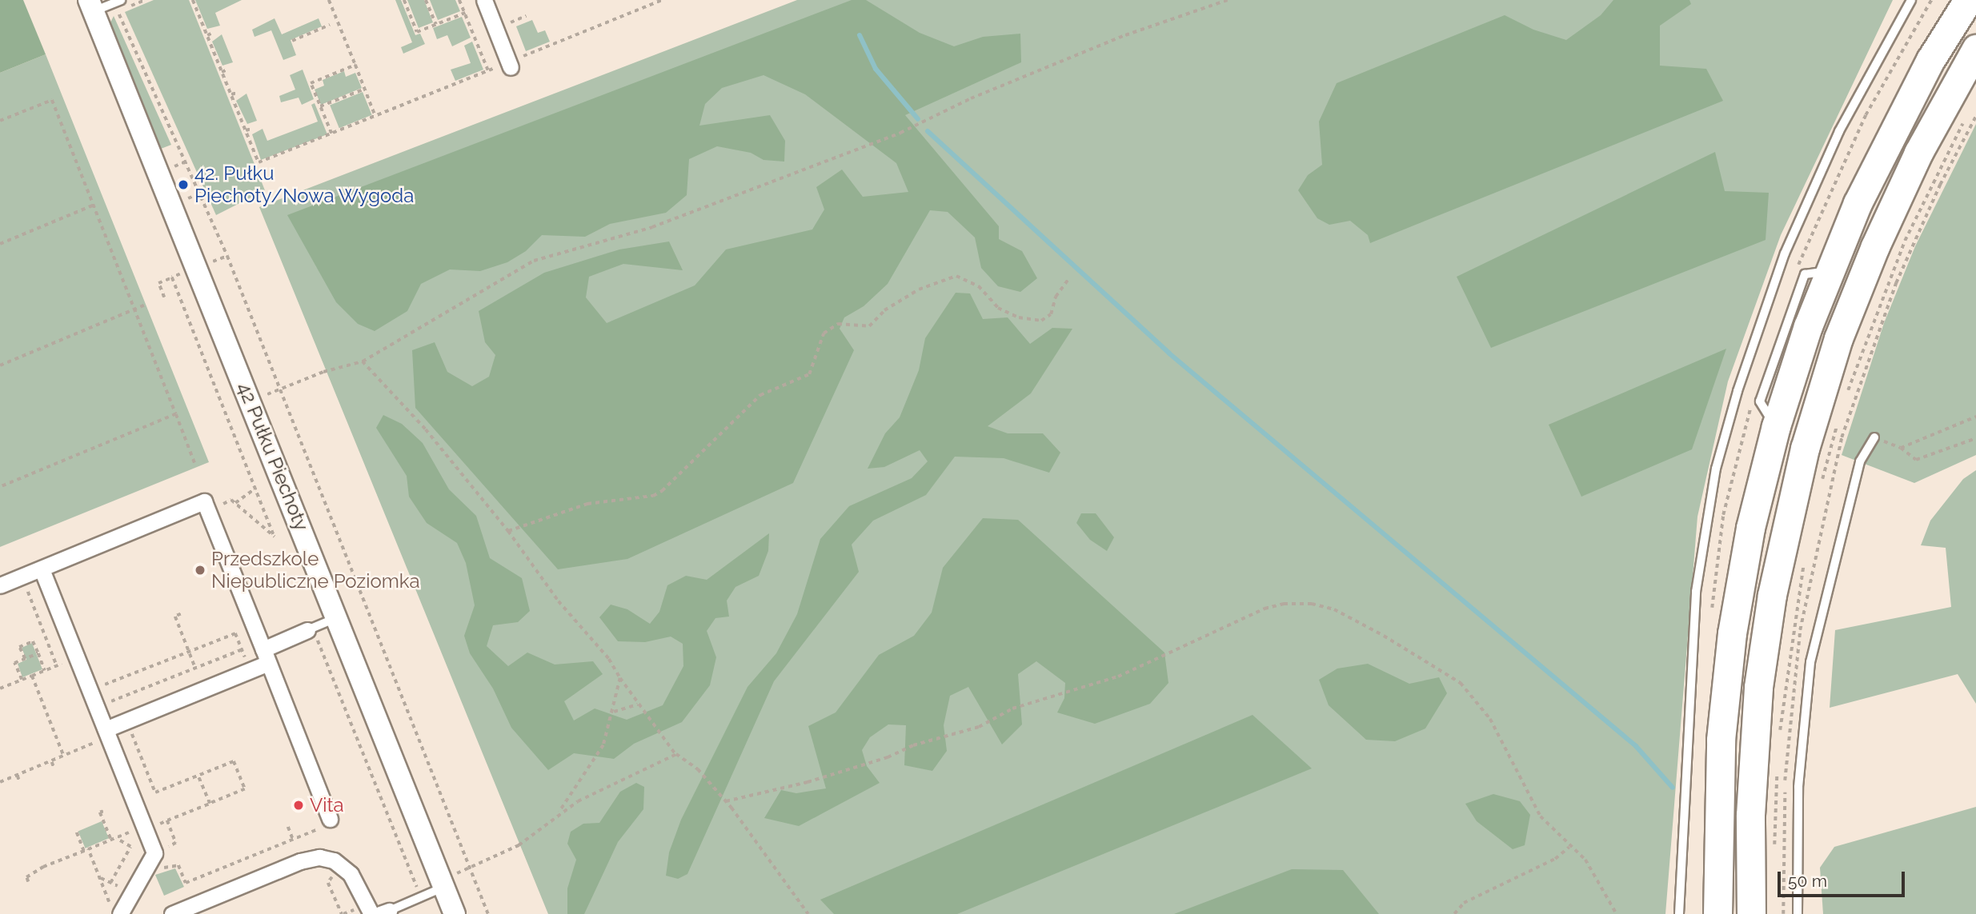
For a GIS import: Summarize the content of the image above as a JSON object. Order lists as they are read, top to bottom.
{
  "streets": {
    "street": ["42 Pułku Piechoty"]
  },
  "places": ["42. Pułku Piechoty/Nowa Wygoda", "Przedszkole Niepubliczne Poziomka", "Vita"],
  "scale_bar": "50 m"
}
